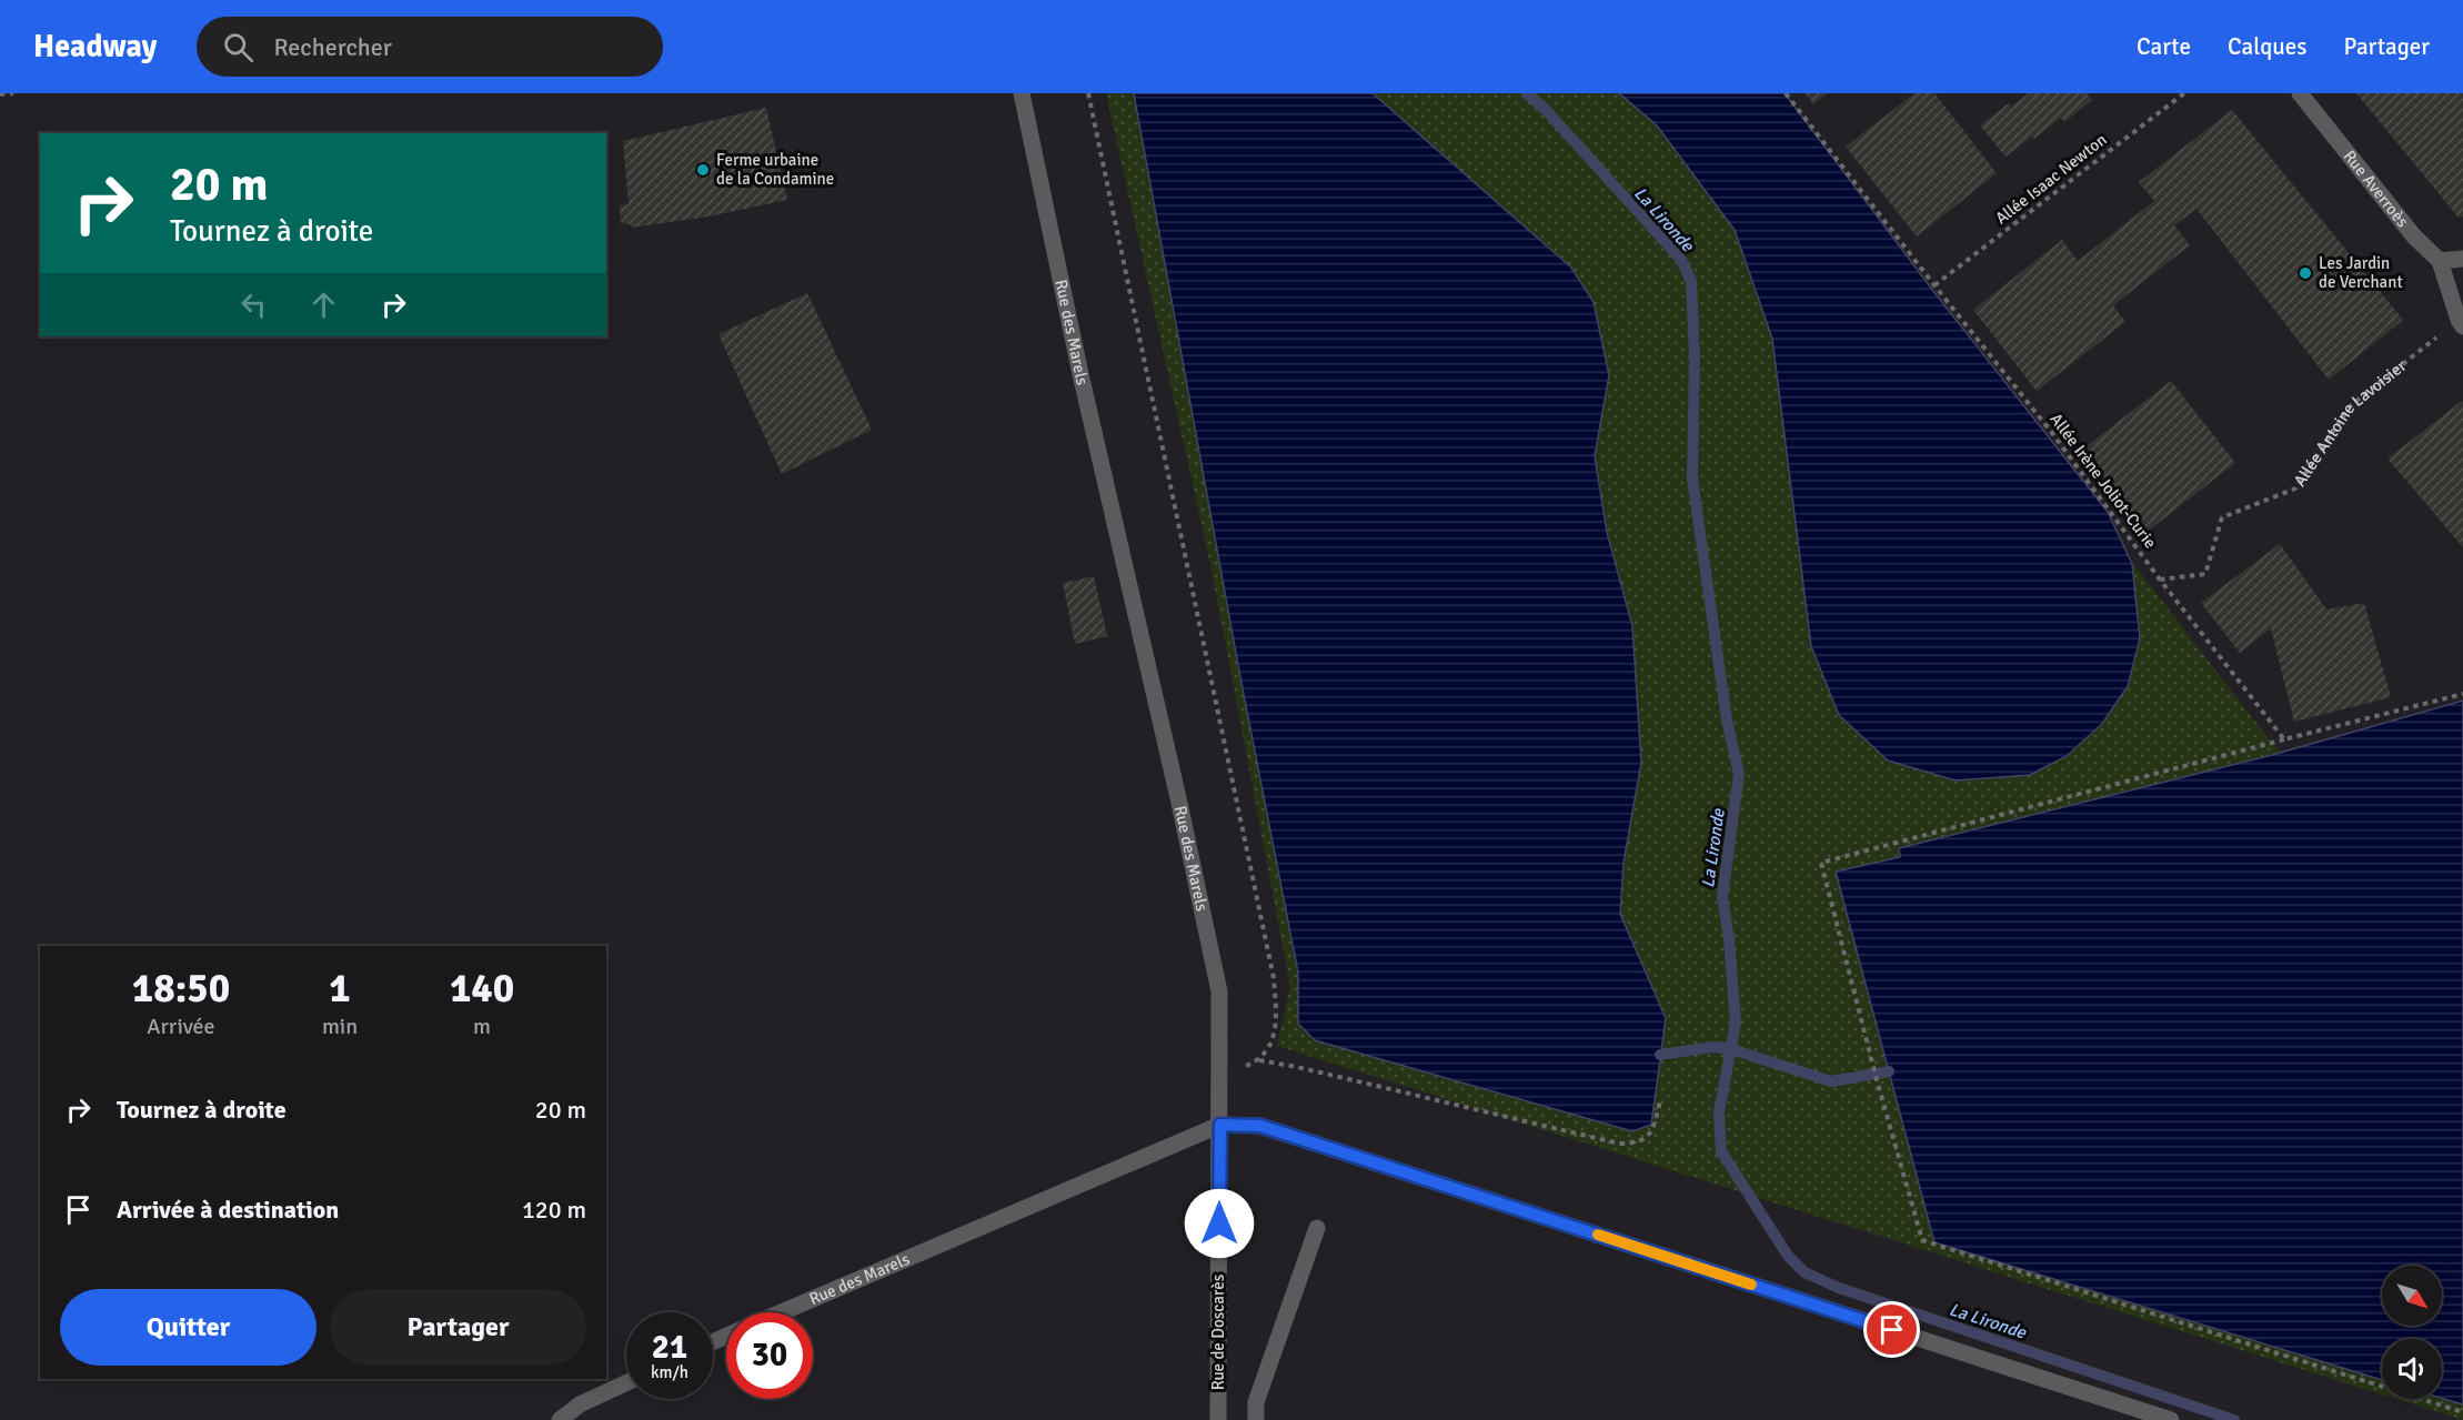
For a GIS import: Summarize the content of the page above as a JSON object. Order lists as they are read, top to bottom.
{
  "streets": {
    "street": ["Rue Averroès", "Rue des Marels", "Rue de Doscarès"],
    "path": ["Allée Isaac Newton", "Allée Antoine Lavoisier", "Allée Irène Joliot-Curie"]
  },
  "crossings": [
    ["Allée Isaac Newton", "Allée Irène Joliot-Curie"],
    ["Rue des Marels", "Rue de Doscarès"],
    ["Allée Antoine Lavoisier", "Allée Irène Joliot-Curie"]
  ],
  "water": ["La Lironde"],
  "places": ["Ferme urbaine de la Condamine", "Les Jardin de Verchant"],
  "north": "bottom right",
  "page": {
    "header": "Headway",
    "search": "Rechercher",
    "nav": ["Carte", "Calques", "Partager"],
    "turn": ["20 m", "Tournez à droite"],
    "eta": [
      "18:50",
      "Arrivée",
      "1",
      "min",
      "140",
      "m"
    ],
    "list": [
      {
        "name": "Tournez à droite",
        "value": "20 m"
      },
      {
        "name": "Arrivée à destination",
        "value": "120 m"
      }
    ],
    "buttons": ["Quitter", "Partager"],
    "speed": "21 km/h",
    "limit": "30"
  }
}
